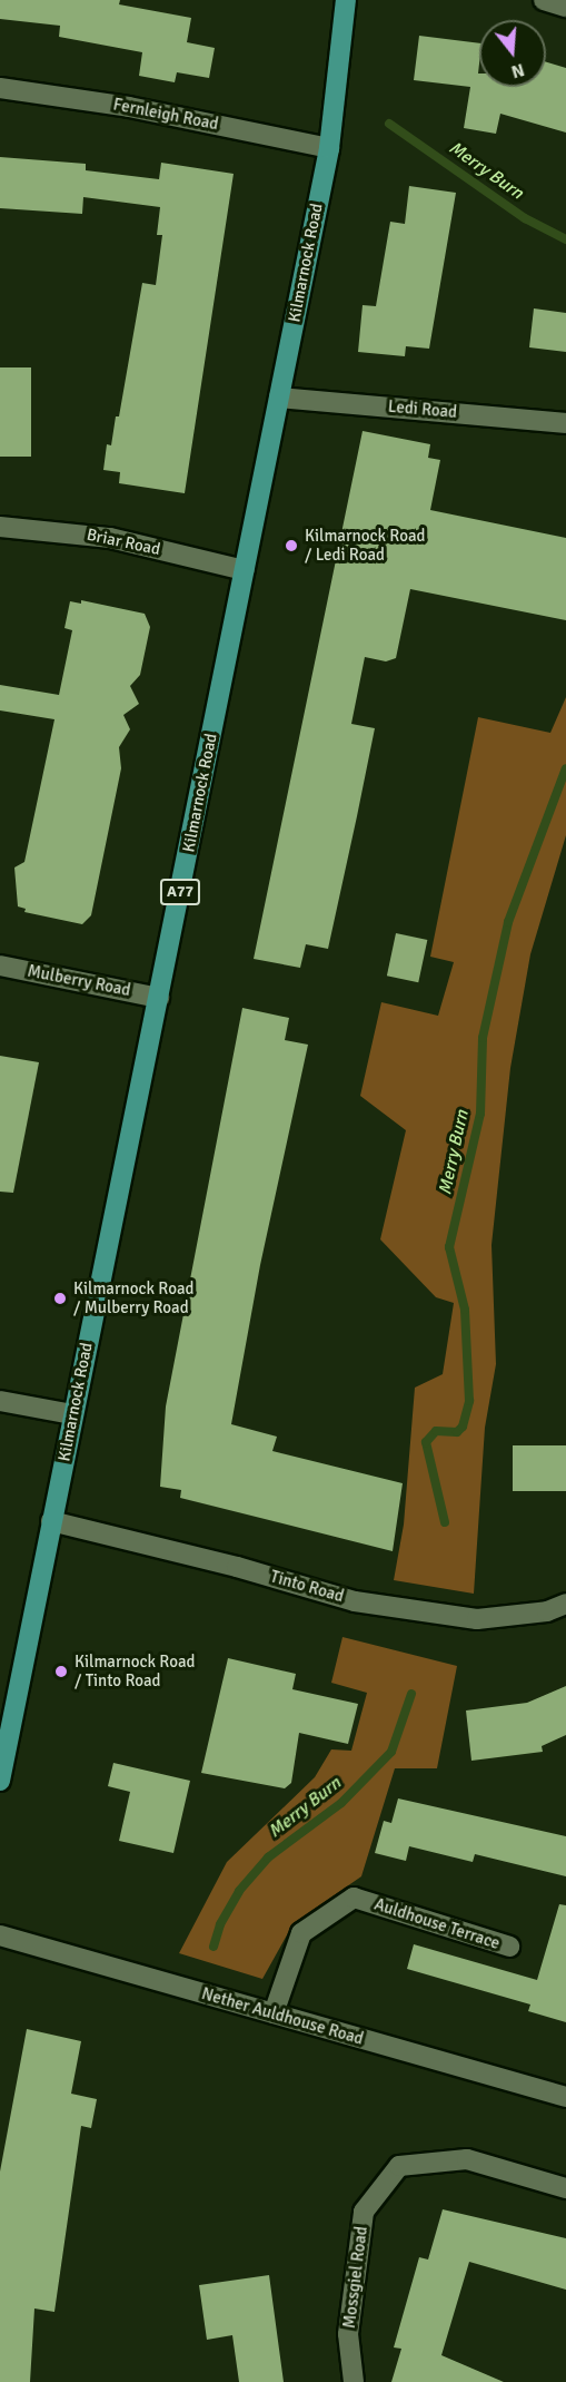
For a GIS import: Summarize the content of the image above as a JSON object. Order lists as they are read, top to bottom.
{
  "streets": {
    "main road": ["Kilmarnock Road", "A77"],
    "street": [
      "Fernleigh Road",
      "Ledi Road",
      "Briar Road",
      "Mulberry Road",
      "Tinto Road",
      "Auldhouse Terrace",
      "Nether Auldhouse Road",
      "Mossgiel Road"
    ]
  },
  "crossings": [
    ["Fernleigh Road", "Kilmarnock Road"],
    ["Kilmarnock Road", "Ledi Road"],
    ["Kilmarnock Road", "Briar Road"],
    ["Kilmarnock Road", "Mulberry Road"],
    ["Kilmarnock Road", "Tinto Road"],
    ["Auldhouse Terrace", "Nether Auldhouse Road"]
  ],
  "water": ["Merry Burn"],
  "places": ["Kilmarnock Road / Ledi Road", "Kilmarnock Road / Mulberry Road", "Kilmarnock Road / Tinto Road"],
  "north": "bottom"
}
